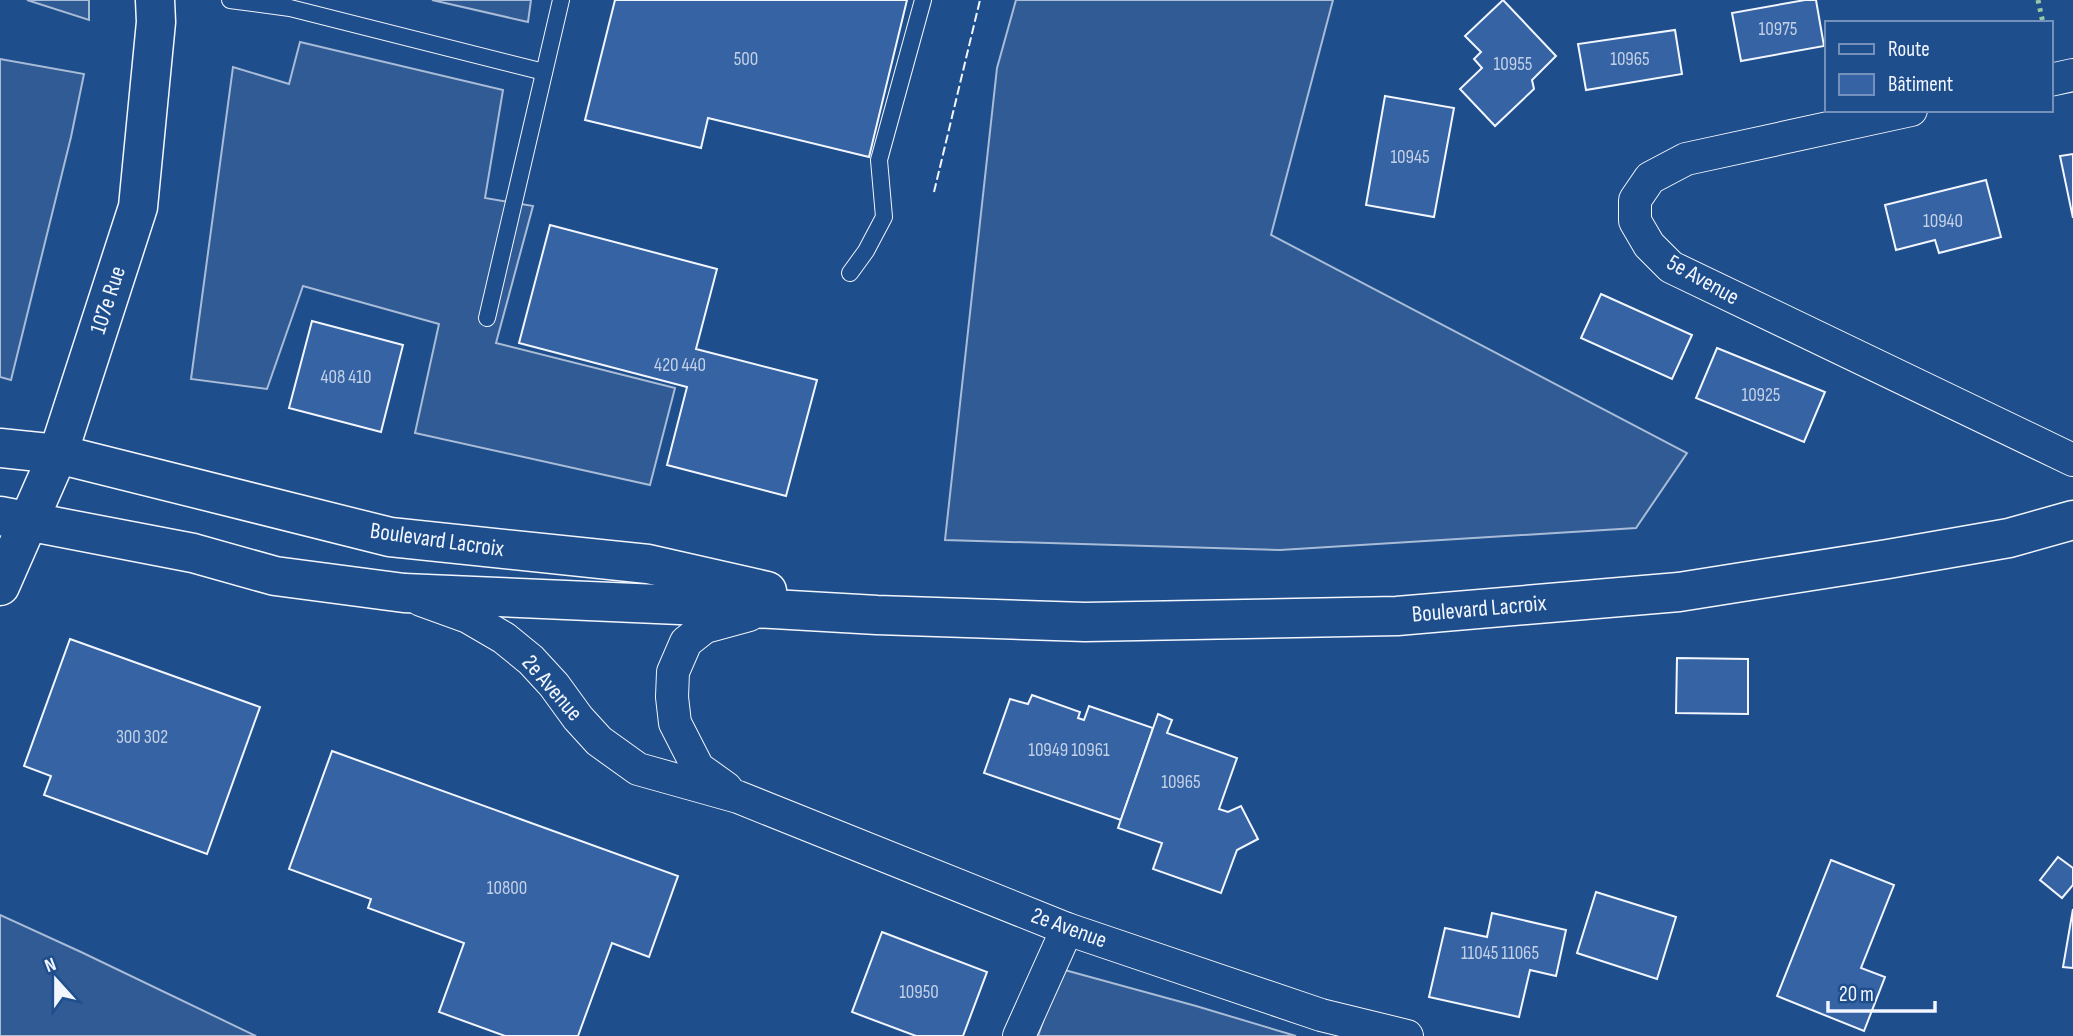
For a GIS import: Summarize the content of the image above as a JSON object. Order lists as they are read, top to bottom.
{
  "streets": {
    "main road": ["107e Rue", "Boulevard Lacroix"],
    "street": ["5e Avenue", "2e Avenue"]
  },
  "crossings": [
    ["107e Rue", "Boulevard Lacroix"],
    ["Boulevard Lacroix", "2e Avenue"]
  ],
  "house_numbers": [
    "10975",
    "500",
    "10965",
    "10955",
    "10945",
    "10940",
    "420 440",
    "408 410",
    "10925",
    "300 302",
    "10949 10961",
    "10965",
    "10800",
    "11045 11065",
    "10950"
  ],
  "legend": ["Route", "Bâtiment"],
  "scale_bar": "20 m",
  "north": "top"
}
